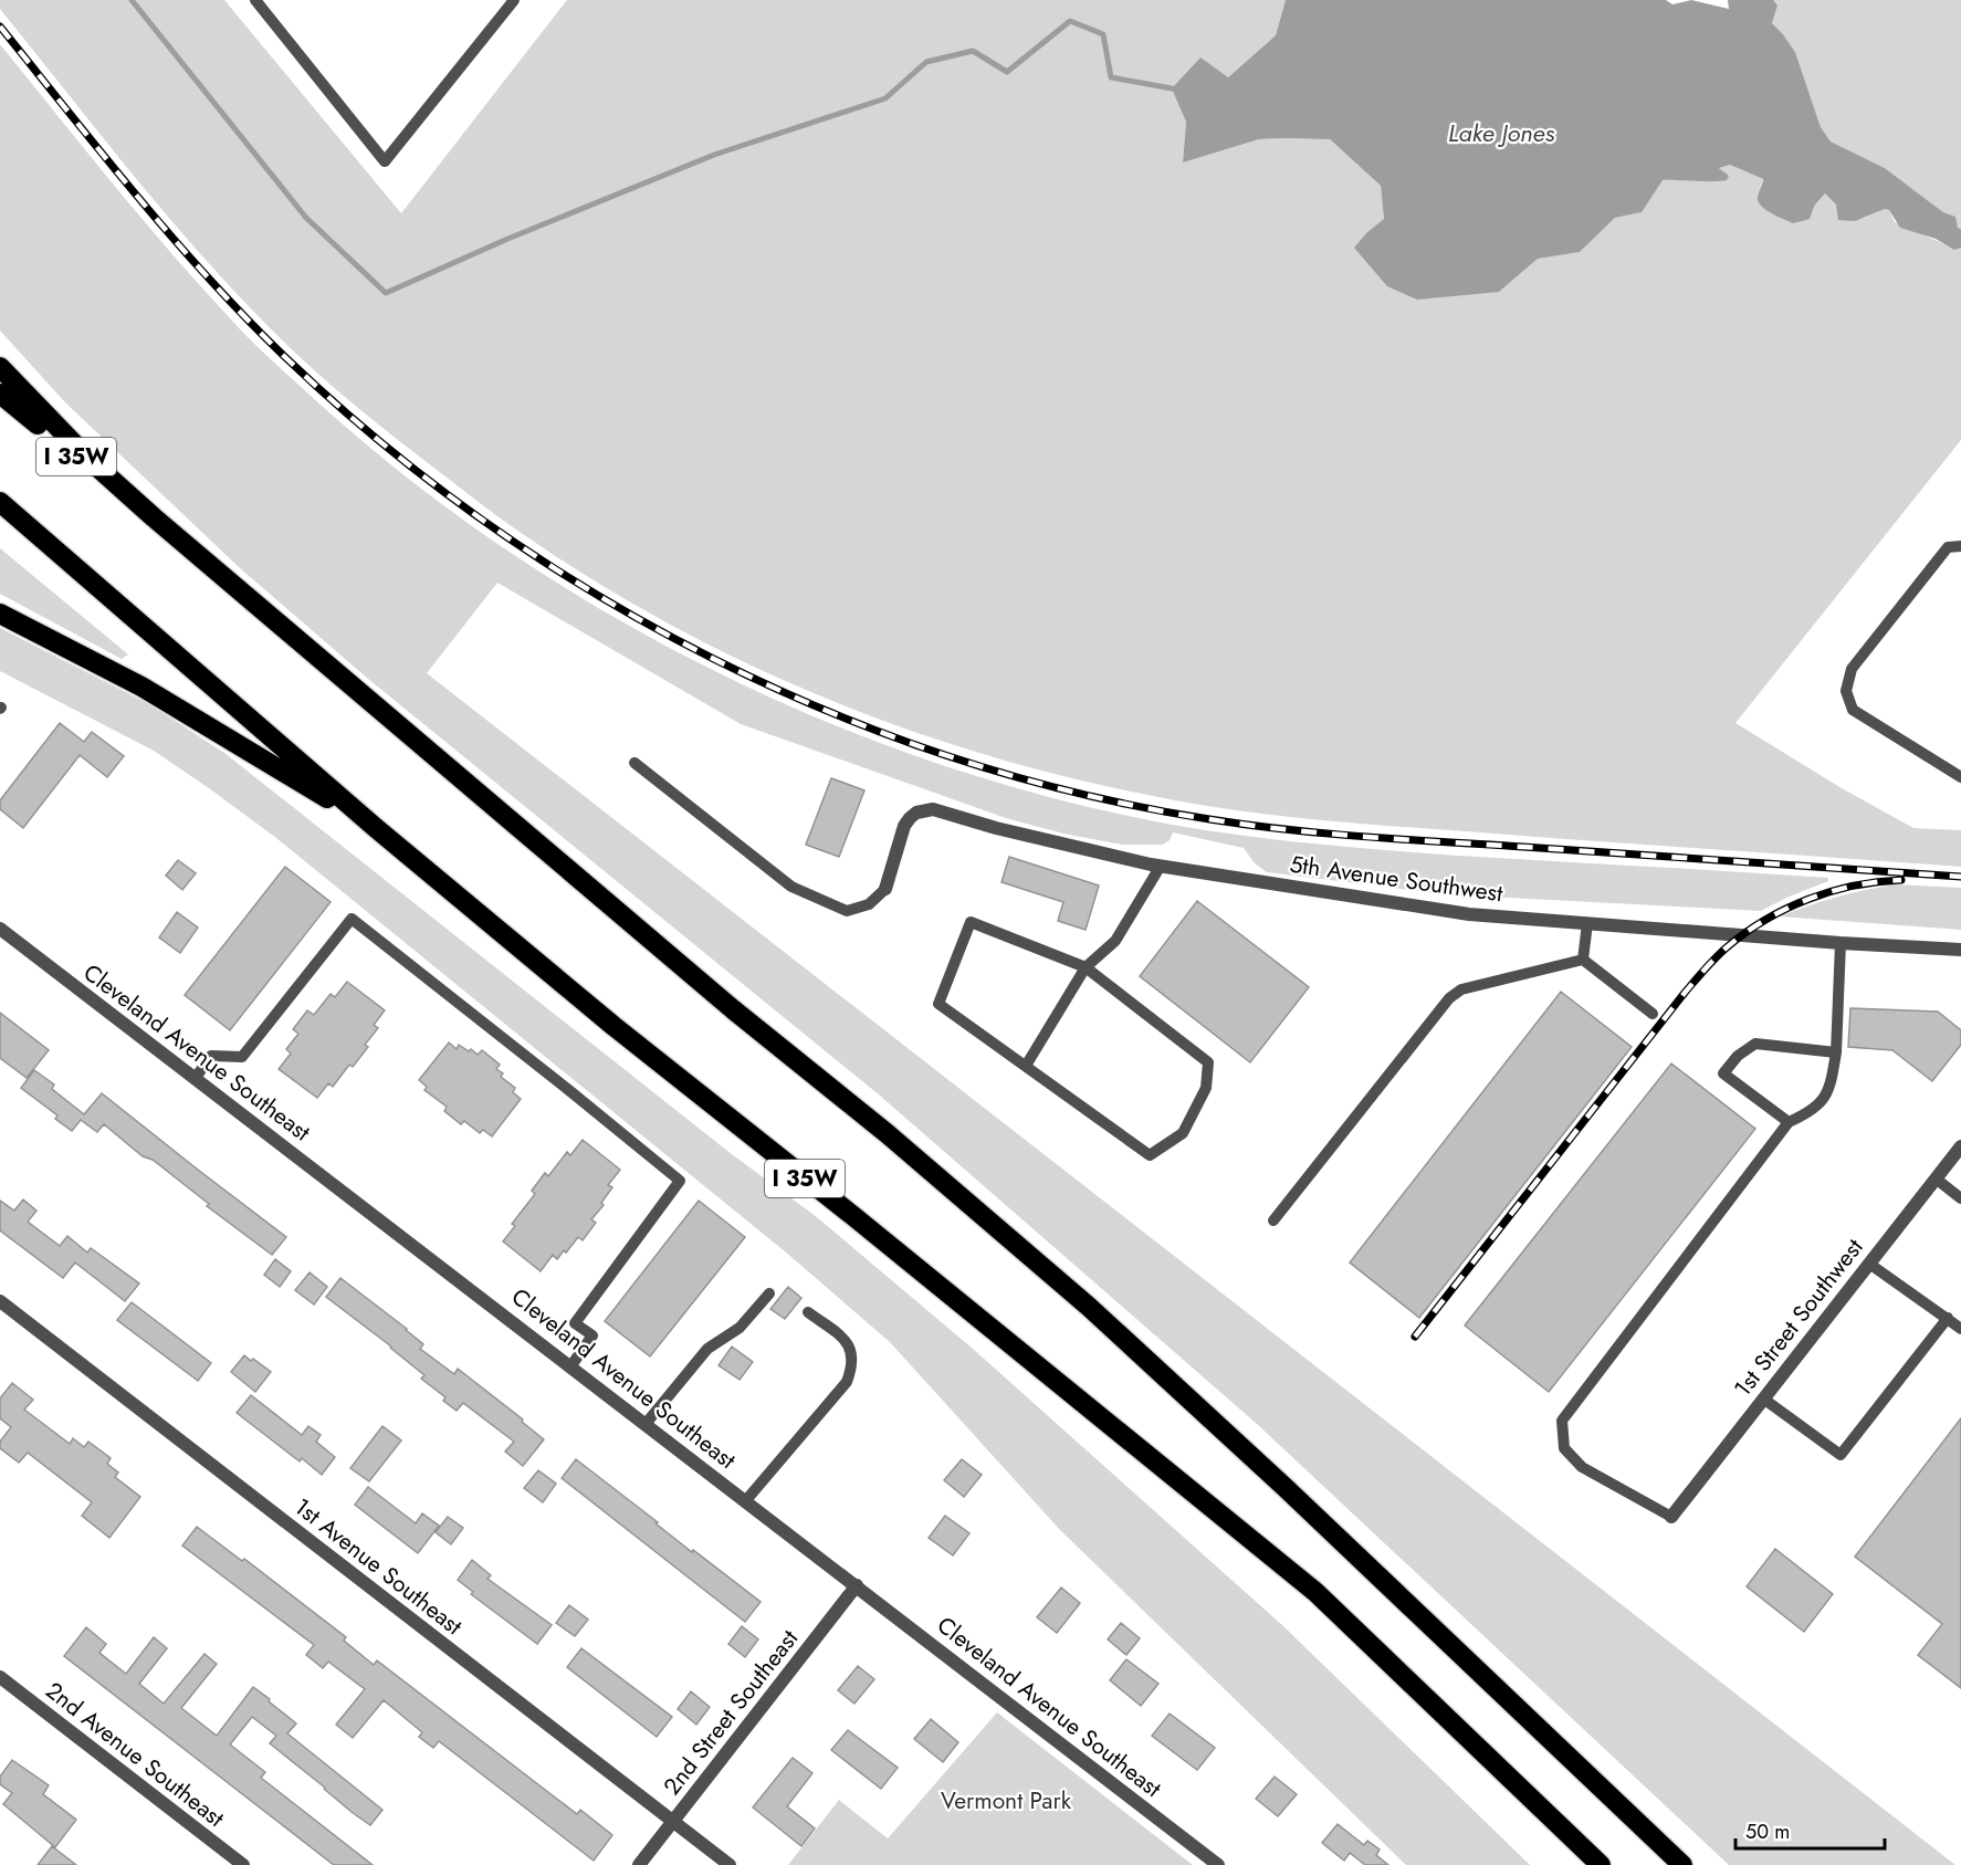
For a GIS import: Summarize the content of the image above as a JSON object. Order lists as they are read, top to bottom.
{
  "streets": {
    "highway": ["I 35W"],
    "street": [
      "5th Avenue Southwest",
      "Cleveland Avenue Southeast",
      "1st Street Southwest",
      "1st Avenue Southeast",
      "2nd Street Southeast",
      "2nd Avenue Southeast"
    ]
  },
  "crossings": [
    ["Cleveland Avenue Southeast", "2nd Street Southeast"],
    ["1st Avenue Southeast", "2nd Street Southeast"]
  ],
  "water": ["Lake Jones"],
  "parks": ["Vermont Park"],
  "scale_bar": "50 m"
}
